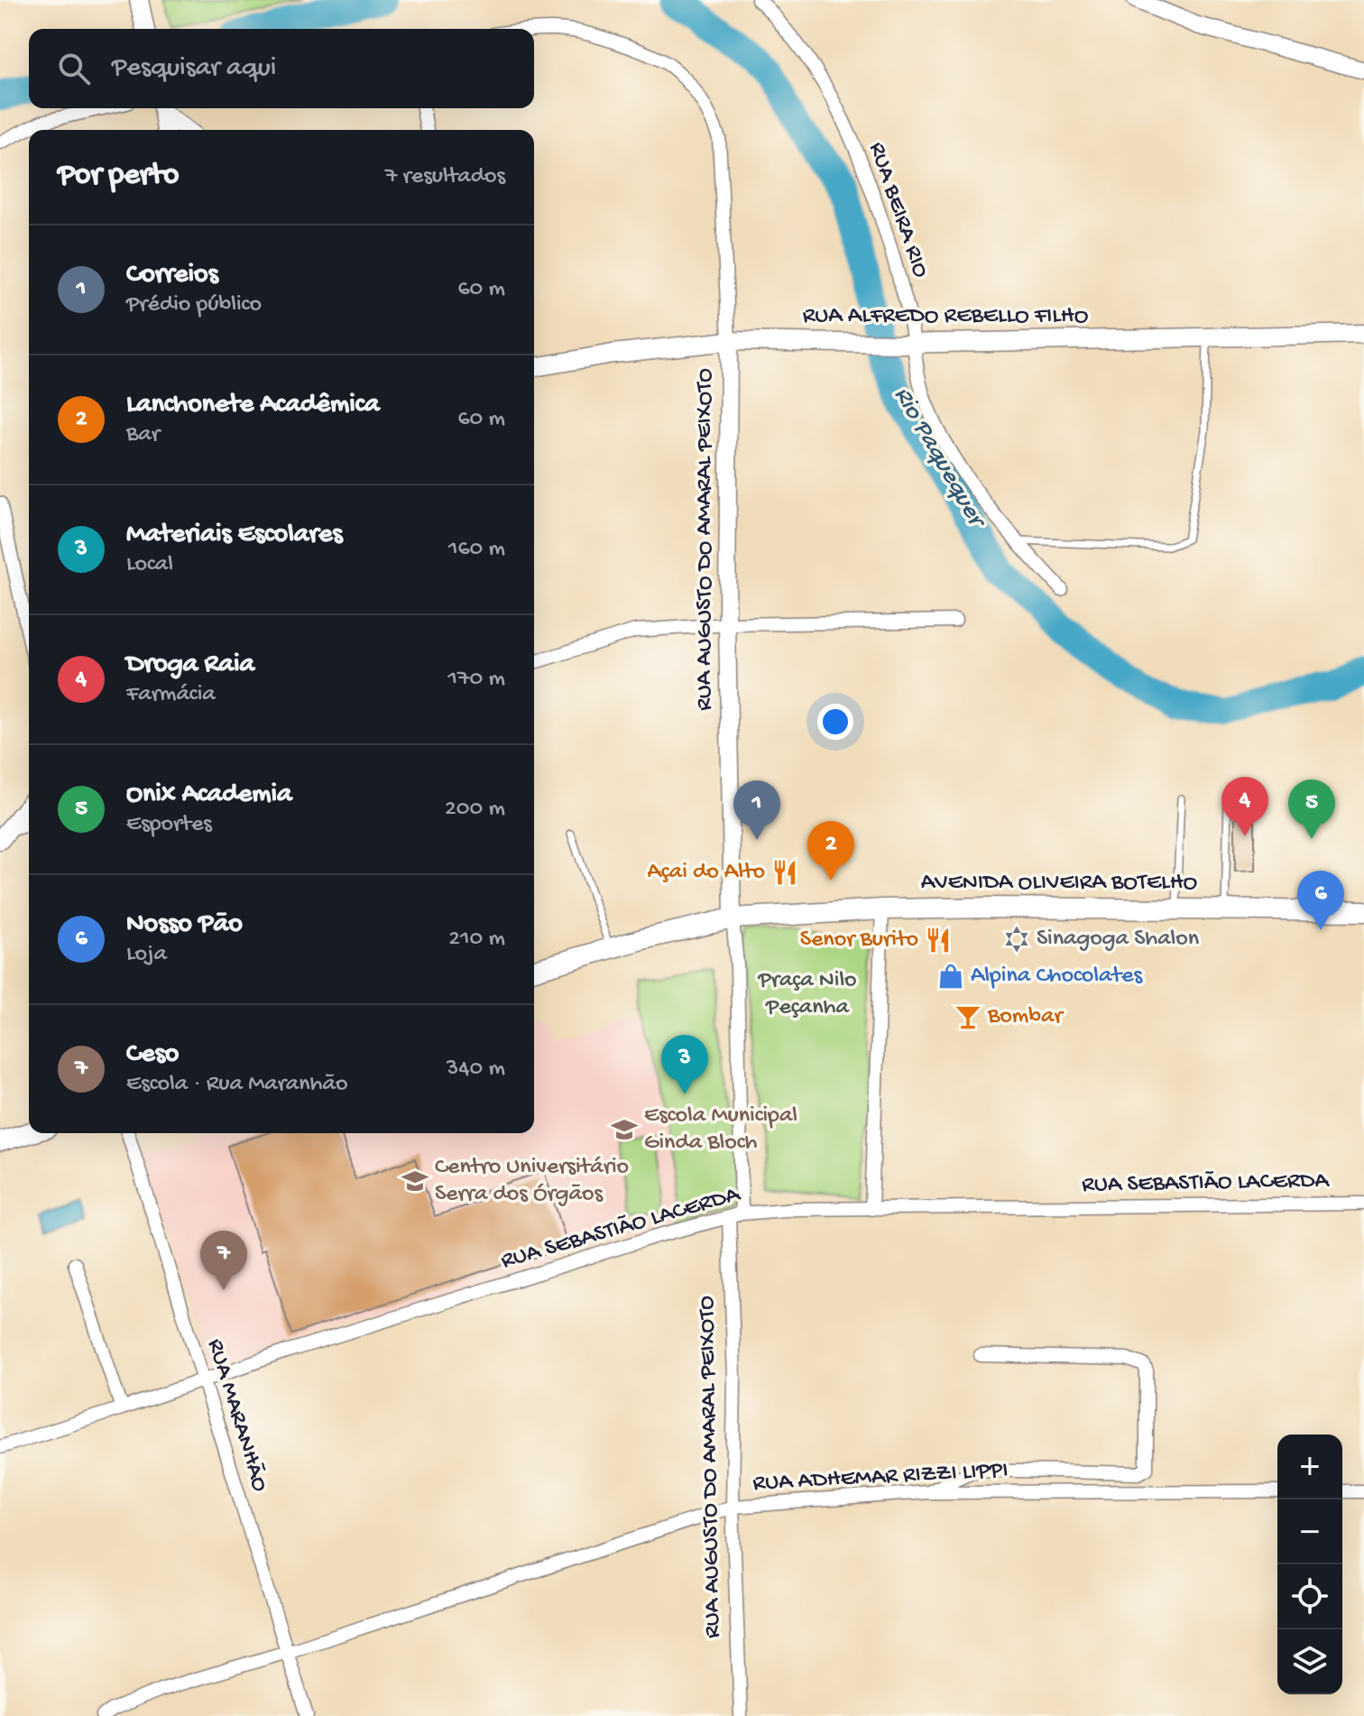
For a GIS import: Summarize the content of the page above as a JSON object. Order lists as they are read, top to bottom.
{
  "streets": {
    "main road": ["RUA ALFREDO REBELLO FILHO", "AVENIDA OLIVEIRA BOTELHO"],
    "street": [
      "RUA BEIRA RIO",
      "RUA AUGUSTO DO AMARAL PEIXOTO",
      "RUA SEBASTIÃO LACERDA",
      "RUA MARANHÃO",
      "RUA ADHEMAR RIZZI LIPPI"
    ]
  },
  "crossings": [
    ["RUA BEIRA RIO", "RUA ALFREDO REBELLO FILHO"],
    ["RUA ALFREDO REBELLO FILHO", "RUA AUGUSTO DO AMARAL PEIXOTO"],
    ["RUA AUGUSTO DO AMARAL PEIXOTO", "AVENIDA OLIVEIRA BOTELHO"],
    ["RUA AUGUSTO DO AMARAL PEIXOTO", "RUA SEBASTIÃO LACERDA"],
    ["RUA AUGUSTO DO AMARAL PEIXOTO", "RUA ADHEMAR RIZZI LIPPI"],
    ["RUA SEBASTIÃO LACERDA", "RUA MARANHÃO"],
    ["RUA MARANHÃO", "RUA ADHEMAR RIZZI LIPPI"]
  ],
  "water": ["Rio Paquequer"],
  "parks": ["Praça Nilo Peçanha"],
  "places": {
    "restaurant": ["Açai do Alto", "Senor Burito"],
    "synagogue": ["Sinagoga Shalon"],
    "shop": ["Alpina Chocolates"],
    "bar": ["Bombar"],
    "school or university": ["Escola Municipal Ginda Bloch", "Centro Universitário Serra dos Órgãos"]
  },
  "page": {
    "search": "Pesquisar aqui",
    "heading": ["Por perto", "7 resultados"],
    "list": [
      {
        "mark": "1",
        "name": "Correios",
        "note": "Prédio público",
        "value": "60 m"
      },
      {
        "mark": "2",
        "name": "Lanchonete Acadêmica",
        "note": "Bar",
        "value": "60 m"
      },
      {
        "mark": "3",
        "name": "Materiais Escolares",
        "note": "Local",
        "value": "160 m"
      },
      {
        "mark": "4",
        "name": "Droga Raia",
        "note": "Farmácia",
        "value": "170 m"
      },
      {
        "mark": "5",
        "name": "Onix Academia",
        "note": "Esportes",
        "value": "200 m"
      },
      {
        "mark": "6",
        "name": "Nosso Pão",
        "note": "Loja",
        "value": "210 m"
      },
      {
        "mark": "7",
        "name": "Ceso",
        "note": "Escola · Rua Maranhão",
        "value": "340 m"
      }
    ],
    "pins": [
      "4",
      "5",
      "1",
      "2",
      "6",
      "3",
      "7"
    ],
    "map_buttons": ["+", "−"]
  }
}
